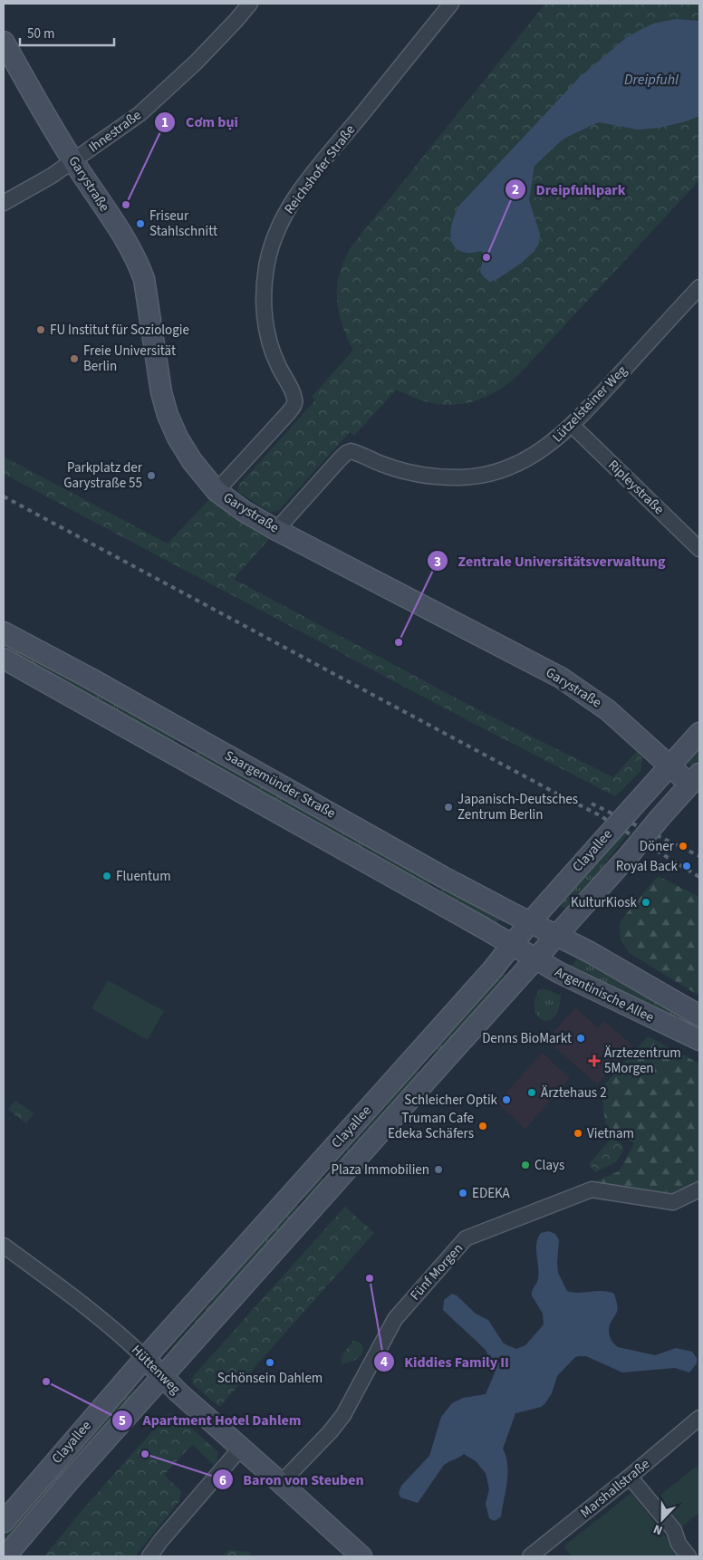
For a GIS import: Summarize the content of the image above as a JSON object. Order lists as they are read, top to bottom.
{
  "streets": {
    "main road": [
      "Garystraße",
      "Saargemünder Straße",
      "Clayallee",
      "Argentinische Allee",
      "Hüttenweg"
    ],
    "street": [
      "Ihnestraße",
      "Reichshofer Straße",
      "Lützelsteiner Weg",
      "Ripleystraße",
      "Fünf Morgen",
      "Marshallstraße"
    ]
  },
  "crossings": [
    ["Ihnestraße", "Garystraße"],
    ["Reichshofer Straße", "Garystraße"],
    ["Garystraße", "Lützelsteiner Weg"],
    ["Garystraße", "Clayallee"],
    ["Lützelsteiner Weg", "Ripleystraße"],
    ["Saargemünder Straße", "Clayallee"],
    ["Saargemünder Straße", "Argentinische Allee"],
    ["Clayallee", "Argentinische Allee"],
    ["Clayallee", "Hüttenweg"],
    ["Fünf Morgen", "Hüttenweg"]
  ],
  "water": ["Dreipfuhl"],
  "places": {
    "other": [
      "Cơm bụi",
      "Friseur Stahlschnitt",
      "Dreipfuhlpark",
      "FU Institut für Soziologie",
      "Freie Universität Berlin",
      "Parkplatz der Garystraße 55",
      "Zentrale Universitätsverwaltung",
      "Japanisch-Deutsches Zentrum Berlin",
      "Döner",
      "Royal Back",
      "Fluentum",
      "KulturKiosk",
      "Denns BioMarkt",
      "Ärztehaus 2",
      "Schleicher Optik",
      "Truman Cafe Edeka Schäfers",
      "Vietnam",
      "Clays",
      "Plaza Immobilien",
      "EDEKA",
      "Kiddies Family II",
      "Schönsein Dahlem",
      "Apartment Hotel Dahlem",
      "Baron von Steuben"
    ],
    "health": ["Ärztezentrum 5Morgen"]
  },
  "scale_bar": "50 m",
  "north": "bottom"
}
